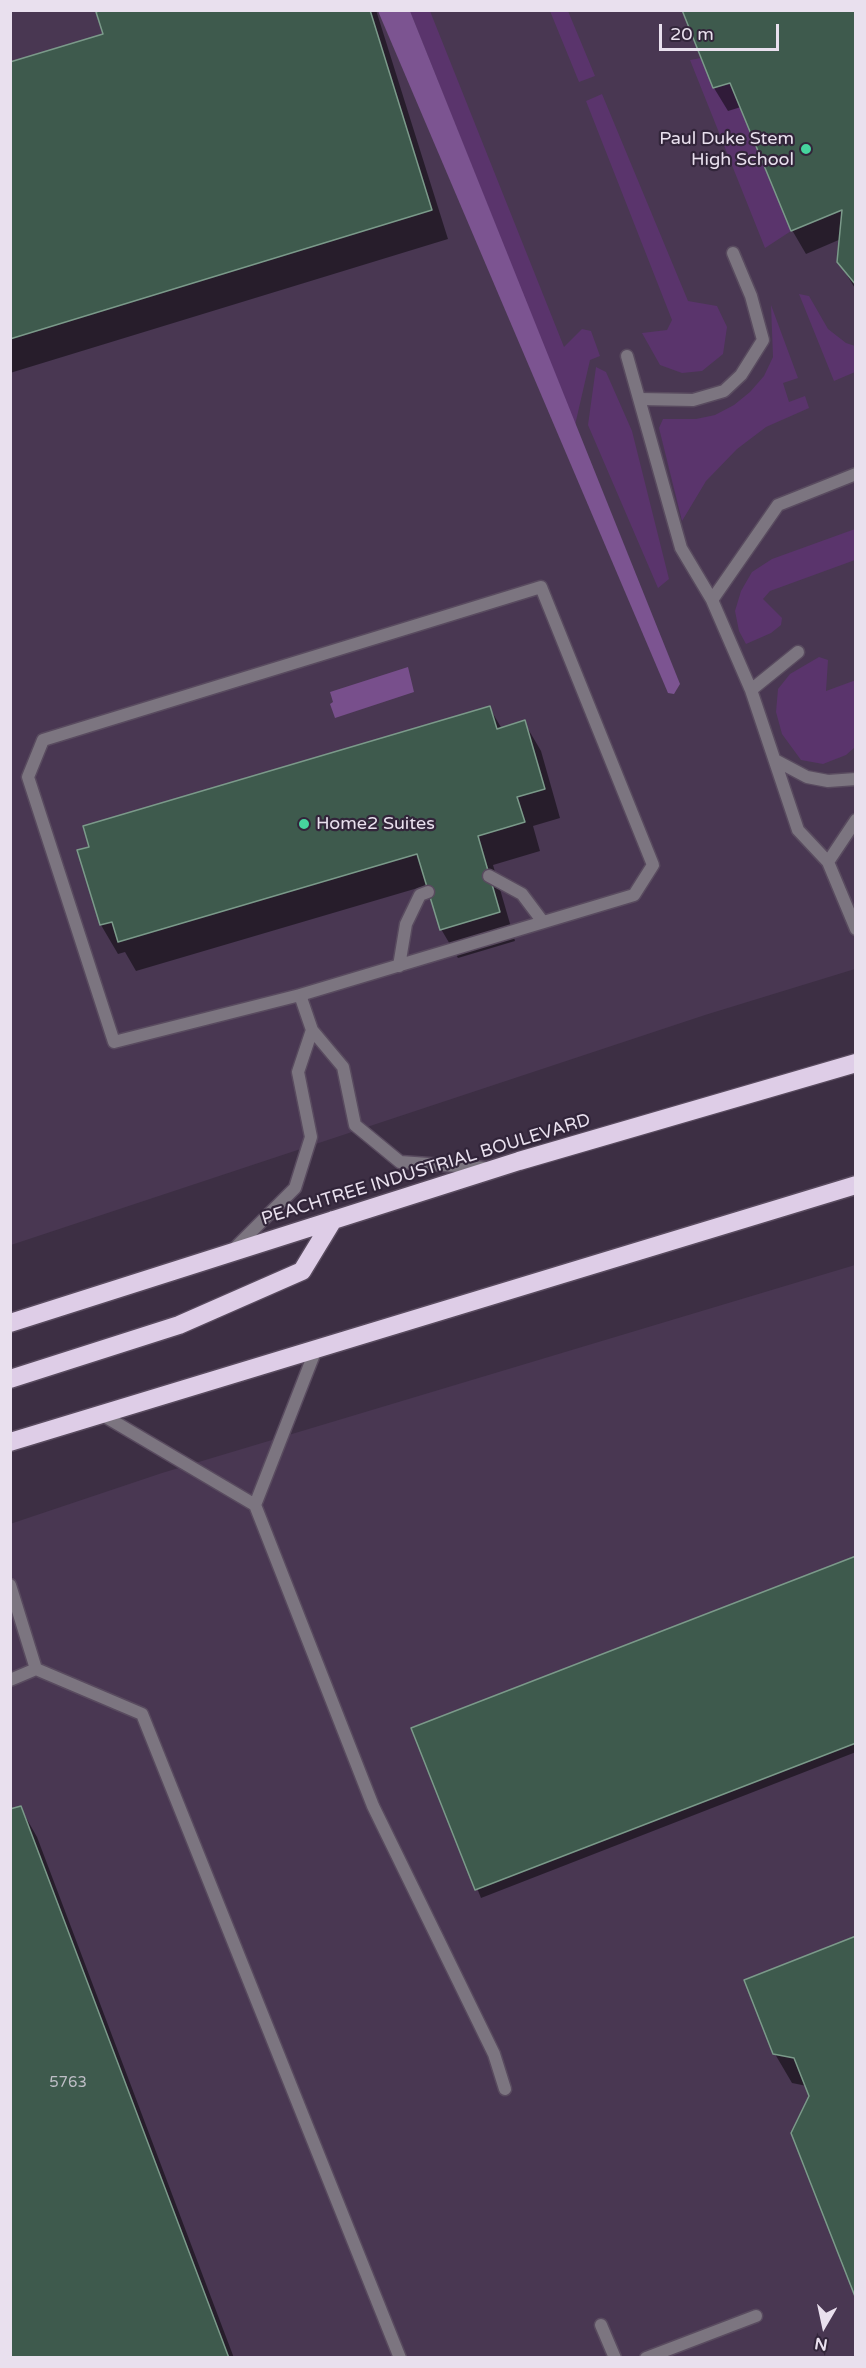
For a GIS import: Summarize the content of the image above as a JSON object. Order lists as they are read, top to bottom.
{
  "streets": {
    "highway": ["PEACHTREE INDUSTRIAL BOULEVARD"]
  },
  "places": ["Paul Duke Stem High School", "Home2 Suites"],
  "house_numbers": ["5763"],
  "scale_bar": "20 m",
  "north": "bottom"
}
